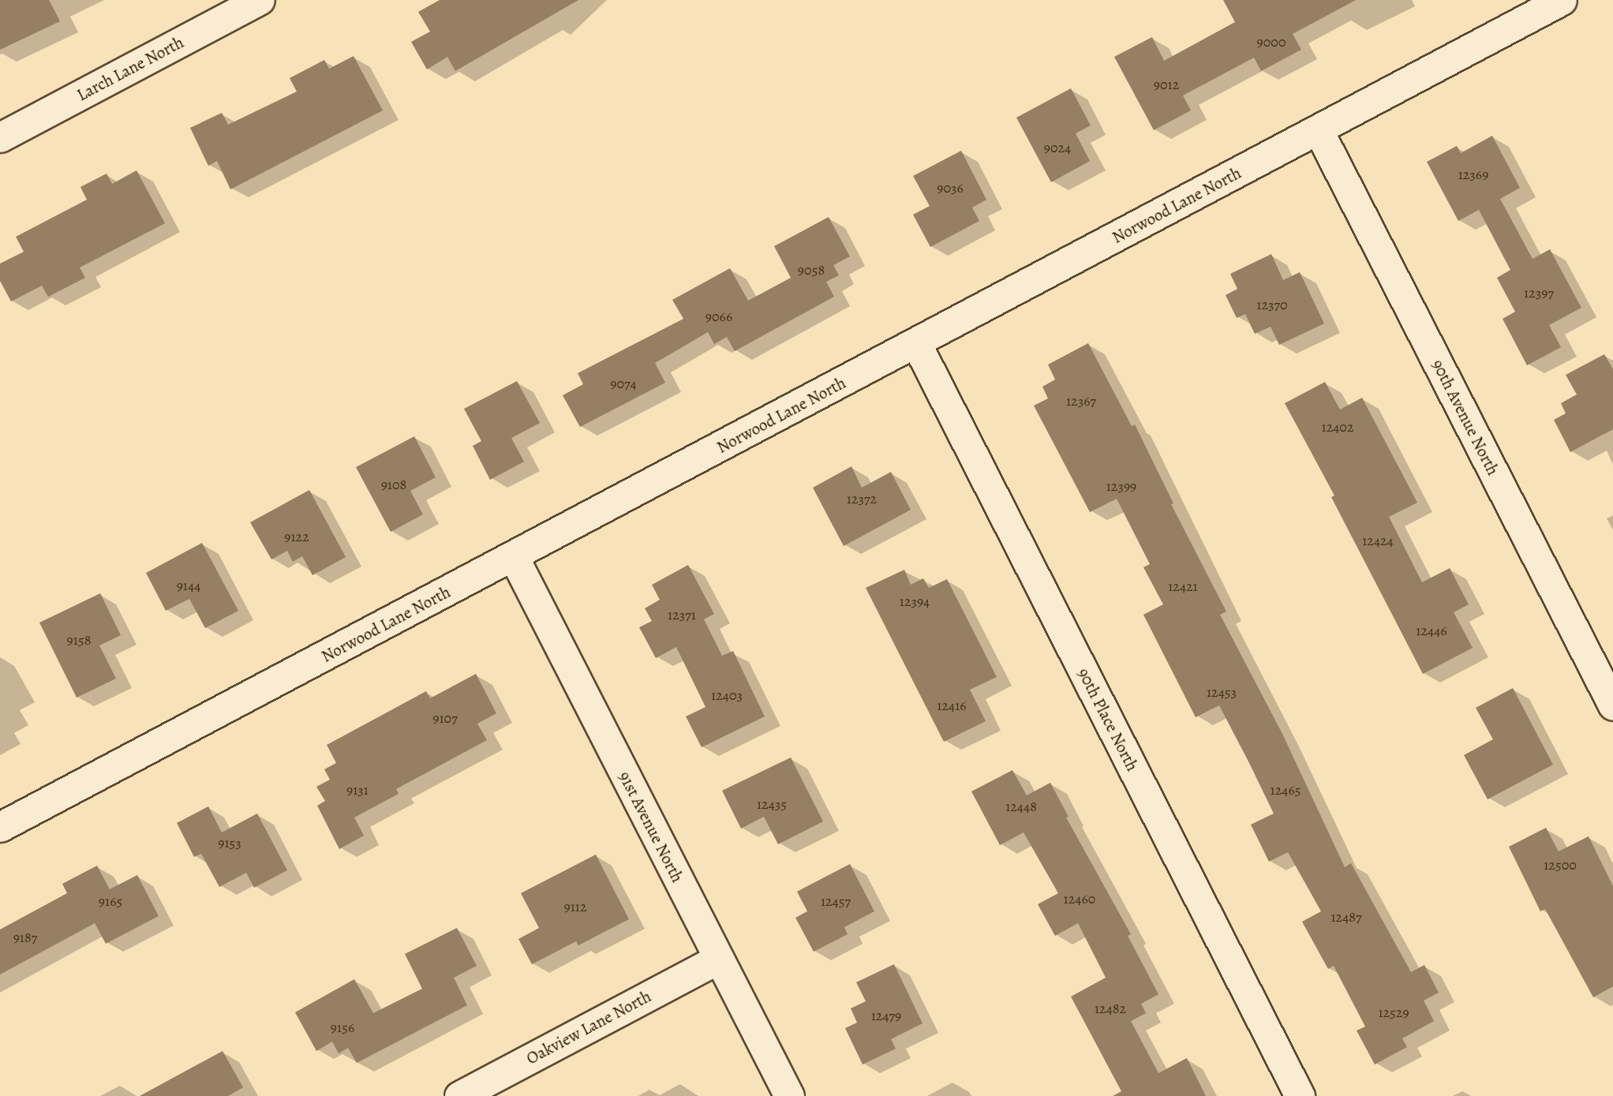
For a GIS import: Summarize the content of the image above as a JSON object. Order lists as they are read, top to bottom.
{
  "streets": {
    "street": [
      "Larch Lane North",
      "Norwood Lane North",
      "90th Avenue North",
      "90th Place North",
      "91st Avenue North",
      "Oakview Lane North"
    ]
  },
  "crossings": [
    ["Norwood Lane North", "90th Avenue North"],
    ["Norwood Lane North", "90th Place North"],
    ["Norwood Lane North", "91st Avenue North"],
    ["91st Avenue North", "Oakview Lane North"]
  ],
  "house_numbers": [
    "9000",
    "9012",
    "9024",
    "12369",
    "9036",
    "9058",
    "12397",
    "12370",
    "9066",
    "9074",
    "12367",
    "12402",
    "9108",
    "12399",
    "12372",
    "9122",
    "12424",
    "9144",
    "12421",
    "12394",
    "12371",
    "12446",
    "9158",
    "12453",
    "12403",
    "12416",
    "9107",
    "9131",
    "12465",
    "12435",
    "12448",
    "9153",
    "12500",
    "12460",
    "9165",
    "12457",
    "9112",
    "12487",
    "9187",
    "12482",
    "12529",
    "12479",
    "9156"
  ]
}
